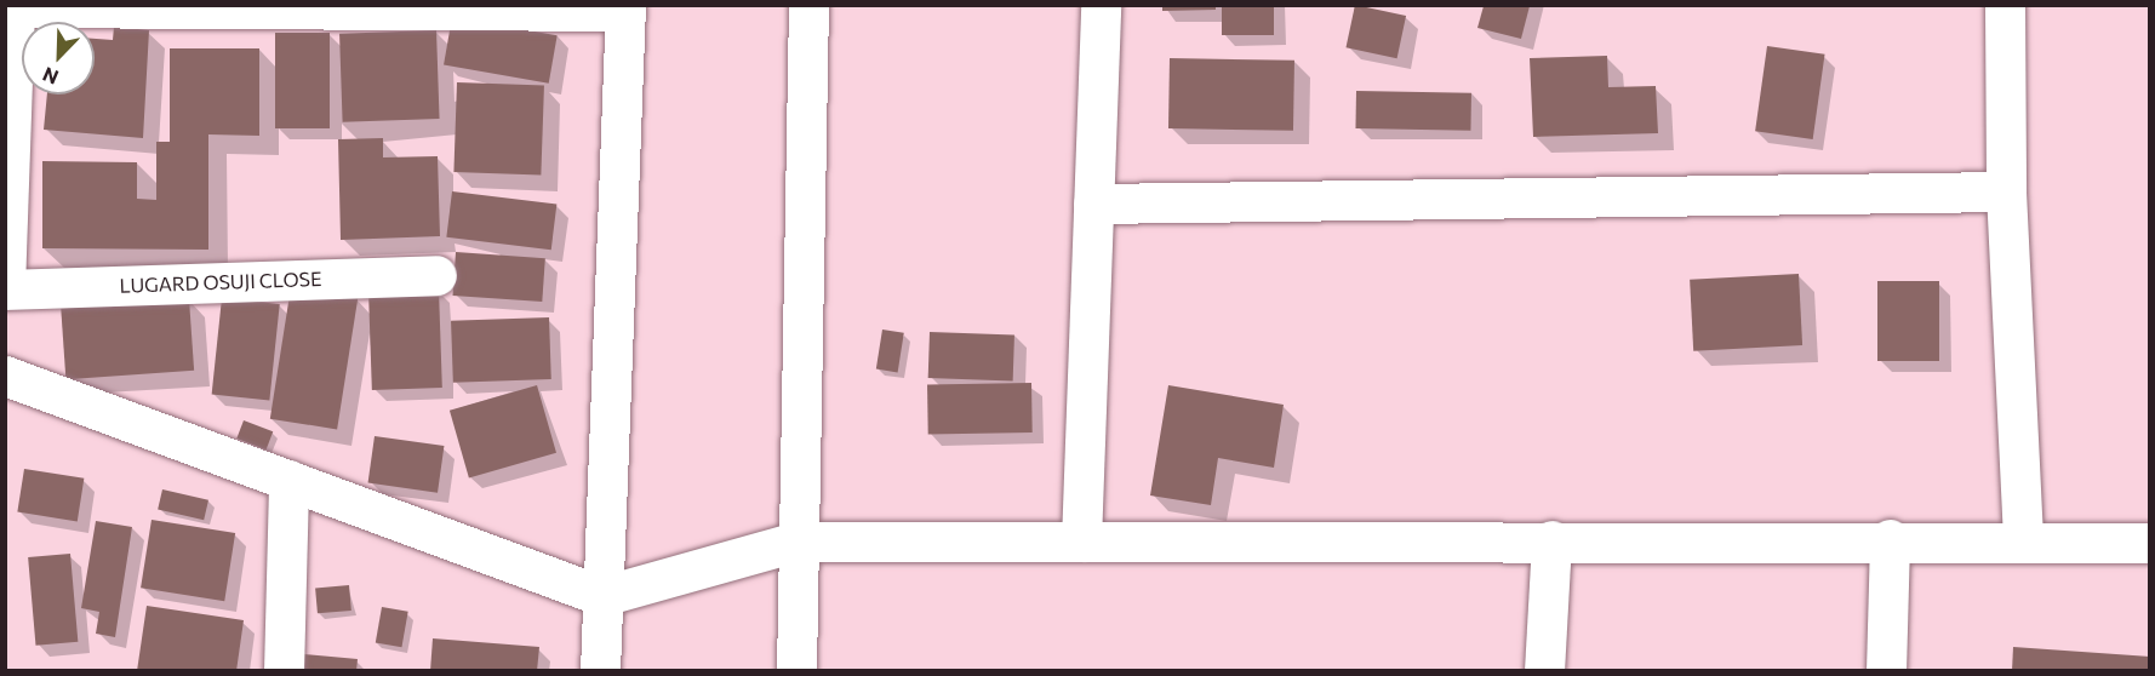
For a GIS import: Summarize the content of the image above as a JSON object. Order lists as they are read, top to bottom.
{
  "streets": {
    "street": ["LUGARD OSUJI CLOSE"]
  },
  "north": "bottom left"
}
